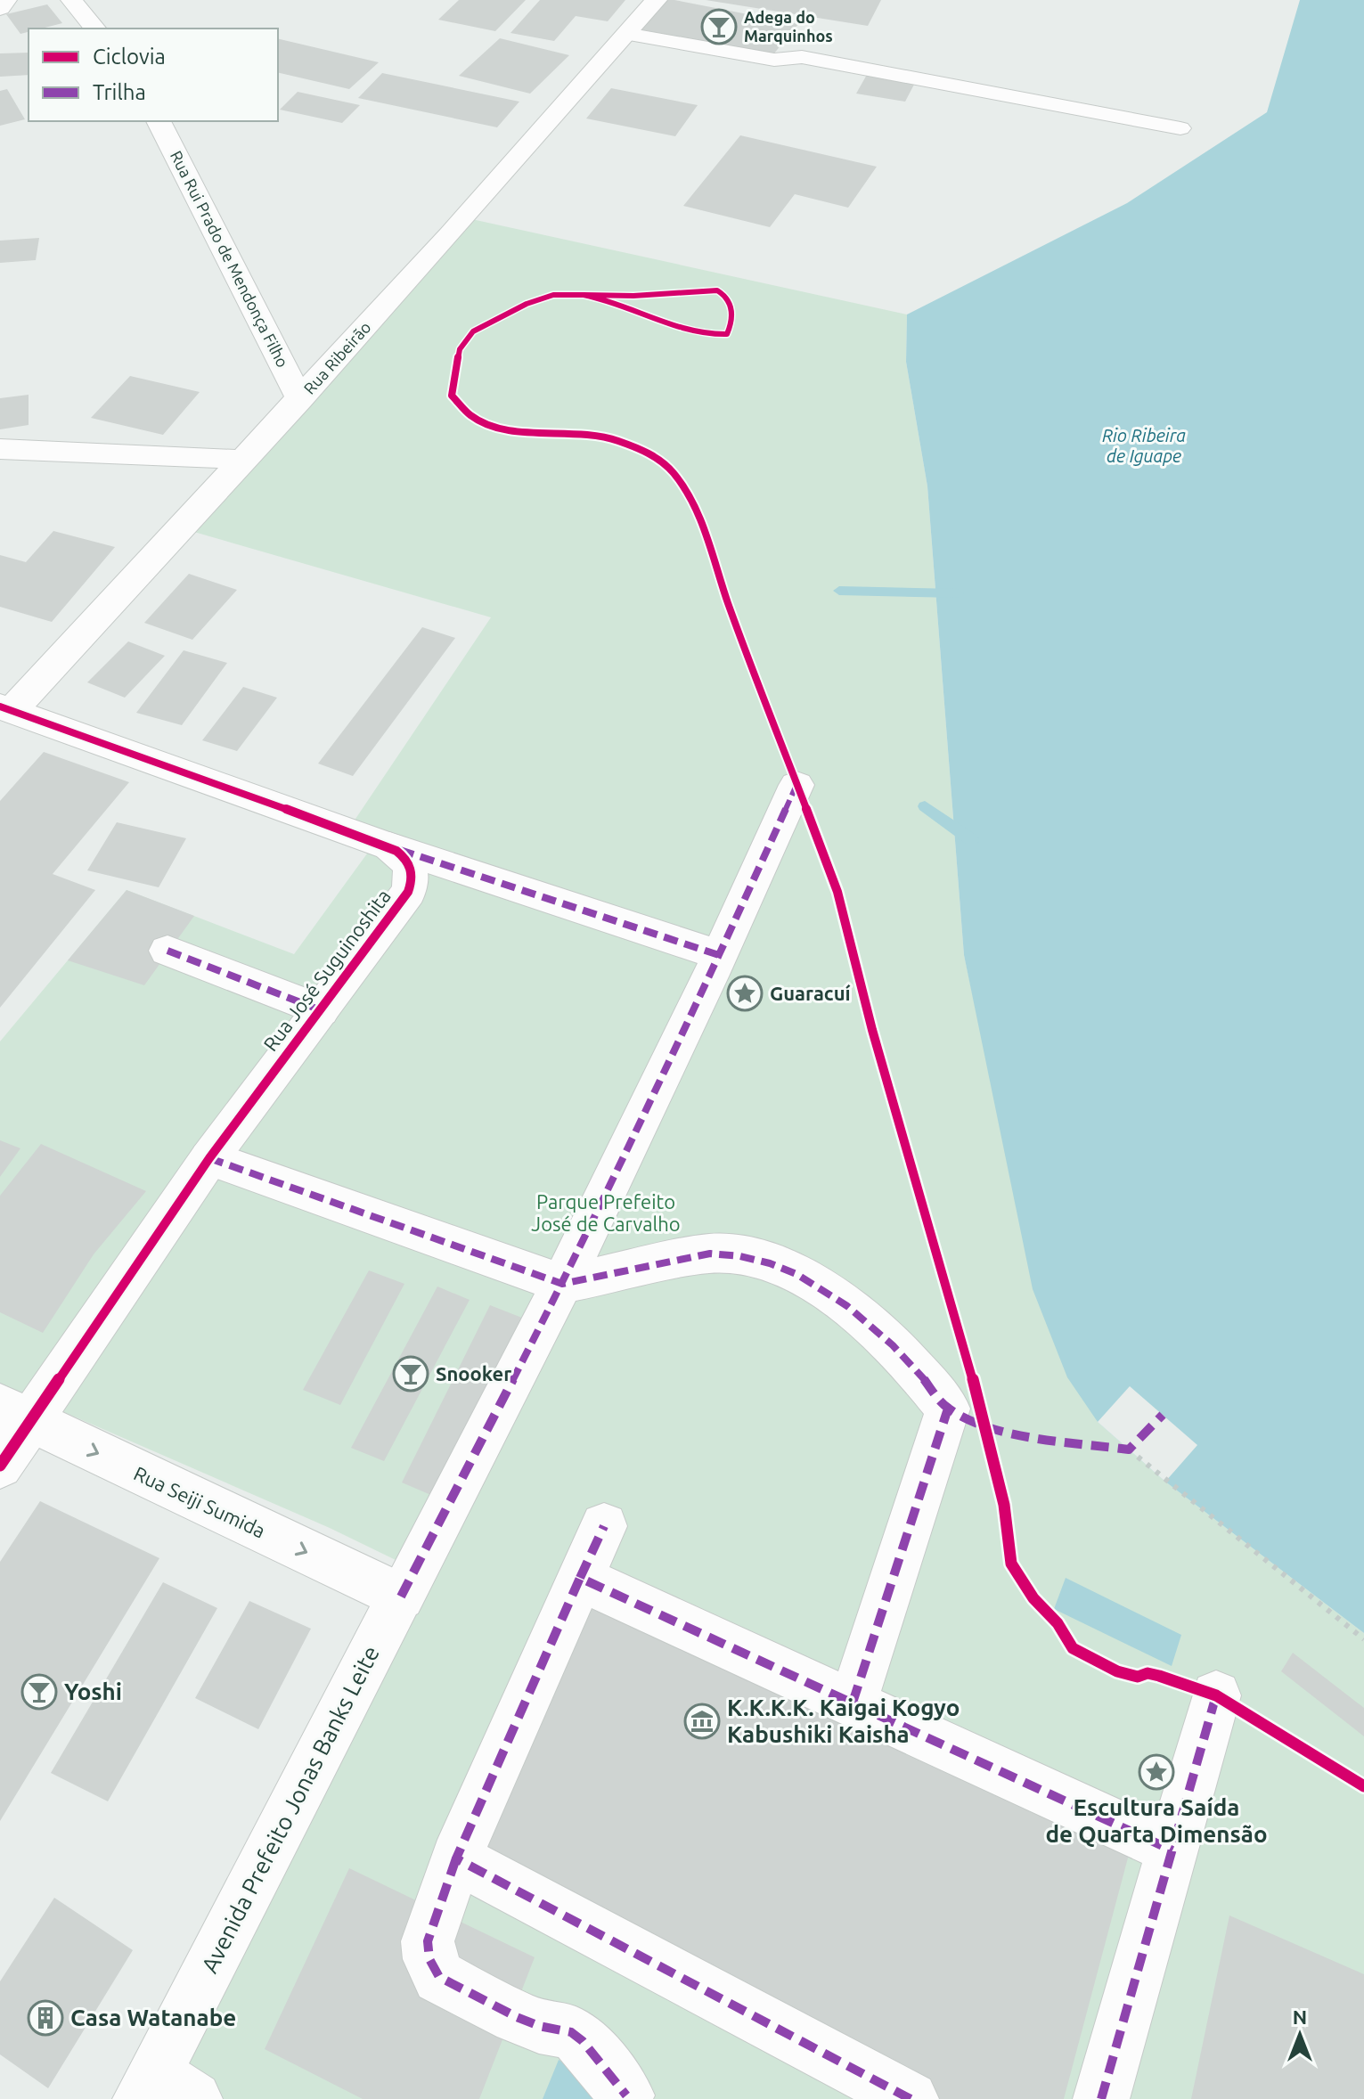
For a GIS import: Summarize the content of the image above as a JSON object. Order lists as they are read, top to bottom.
{
  "streets": {
    "street": [
      "Rua Rui Prado de Mendonça Filho",
      "Rua Ribeirão",
      "Rua José Suguinoshita",
      "Rua Seiji Sumida",
      "Avenida Prefeito Jonas Banks Leite"
    ]
  },
  "crossings": [
    ["Rua Rui Prado de Mendonça Filho", "Rua Ribeirão"],
    ["Rua Ribeirão", "Rua José Suguinoshita"],
    ["Rua José Suguinoshita", "Rua Seiji Sumida"],
    ["Rua Seiji Sumida", "Avenida Prefeito Jonas Banks Leite"]
  ],
  "water": ["Rio Ribeira de Iguape"],
  "parks": ["Parque Prefeito José de Carvalho"],
  "places": {
    "bar": ["Adega do Marquinhos", "Snooker", "Yoshi"],
    "place": ["Guaracuí", "Escultura Saída de Quarta Dimensão"],
    "museum": ["K.K.K.K. Kaigai Kogyo Kabushiki Kaisha"],
    "building": ["Casa Watanabe"]
  },
  "legend": ["Ciclovia", "Trilha"],
  "north": "top"
}
